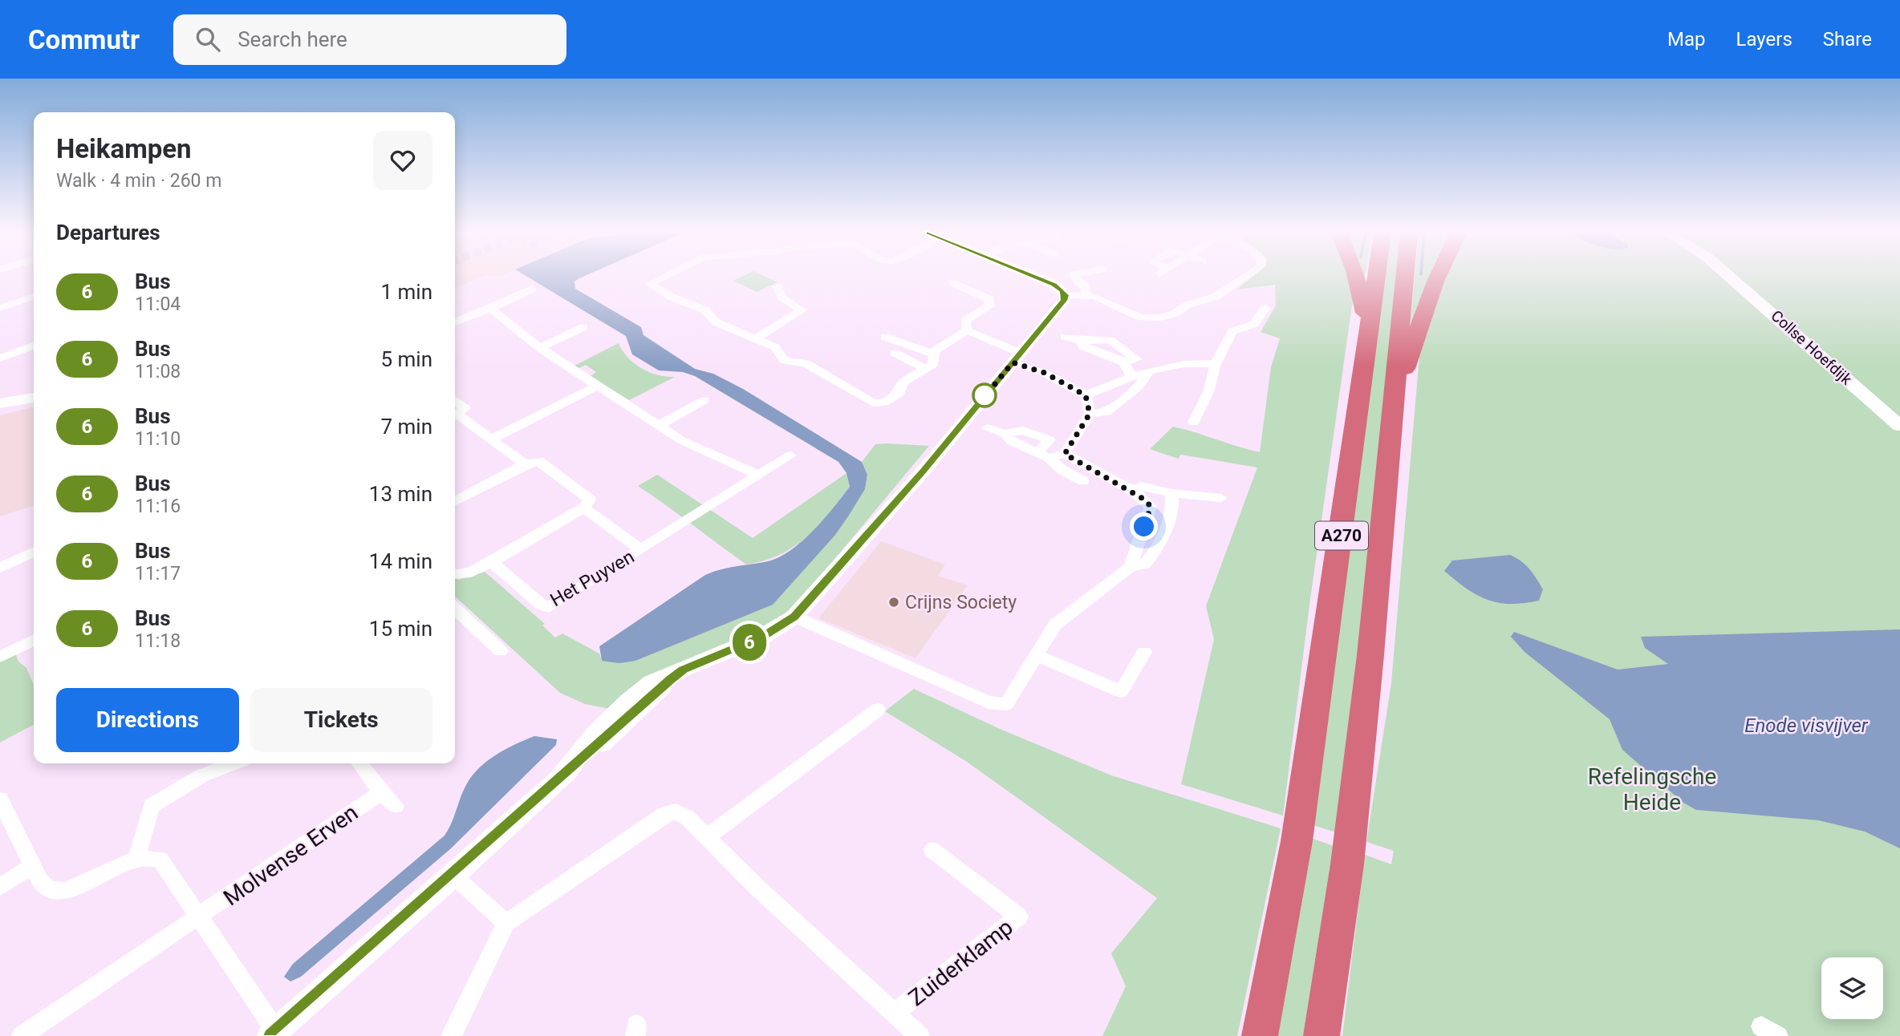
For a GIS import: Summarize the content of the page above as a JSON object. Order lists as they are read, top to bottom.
{
  "streets": {
    "highway": ["A270"],
    "main road": ["Collse Hoefdijk"],
    "street": ["Het Puyven", "Molvense Erven", "Zuiderklamp"]
  },
  "water": ["Enode visvijver"],
  "parks": ["Refelingsche Heide"],
  "places": ["Crijns Society"],
  "lines": ["bus line 6"],
  "page": {
    "header": "Commutr",
    "search": "Search here",
    "nav": ["Map", "Layers", "Share"],
    "on_map": "6",
    "heading": [
      ["Heikampen", "Walk · 4 min · 260 m"],
      "Departures"
    ],
    "list": [
      {
        "mark": "6",
        "name": "Bus",
        "note": "11:04",
        "value": "1 min"
      },
      {
        "mark": "6",
        "name": "Bus",
        "note": "11:08",
        "value": "5 min"
      },
      {
        "mark": "6",
        "name": "Bus",
        "note": "11:10",
        "value": "7 min"
      },
      {
        "mark": "6",
        "name": "Bus",
        "note": "11:16",
        "value": "13 min"
      },
      {
        "mark": "6",
        "name": "Bus",
        "note": "11:17",
        "value": "14 min"
      },
      {
        "mark": "6",
        "name": "Bus",
        "note": "11:18",
        "value": "15 min"
      }
    ],
    "buttons": ["Directions", "Tickets"]
  }
}
